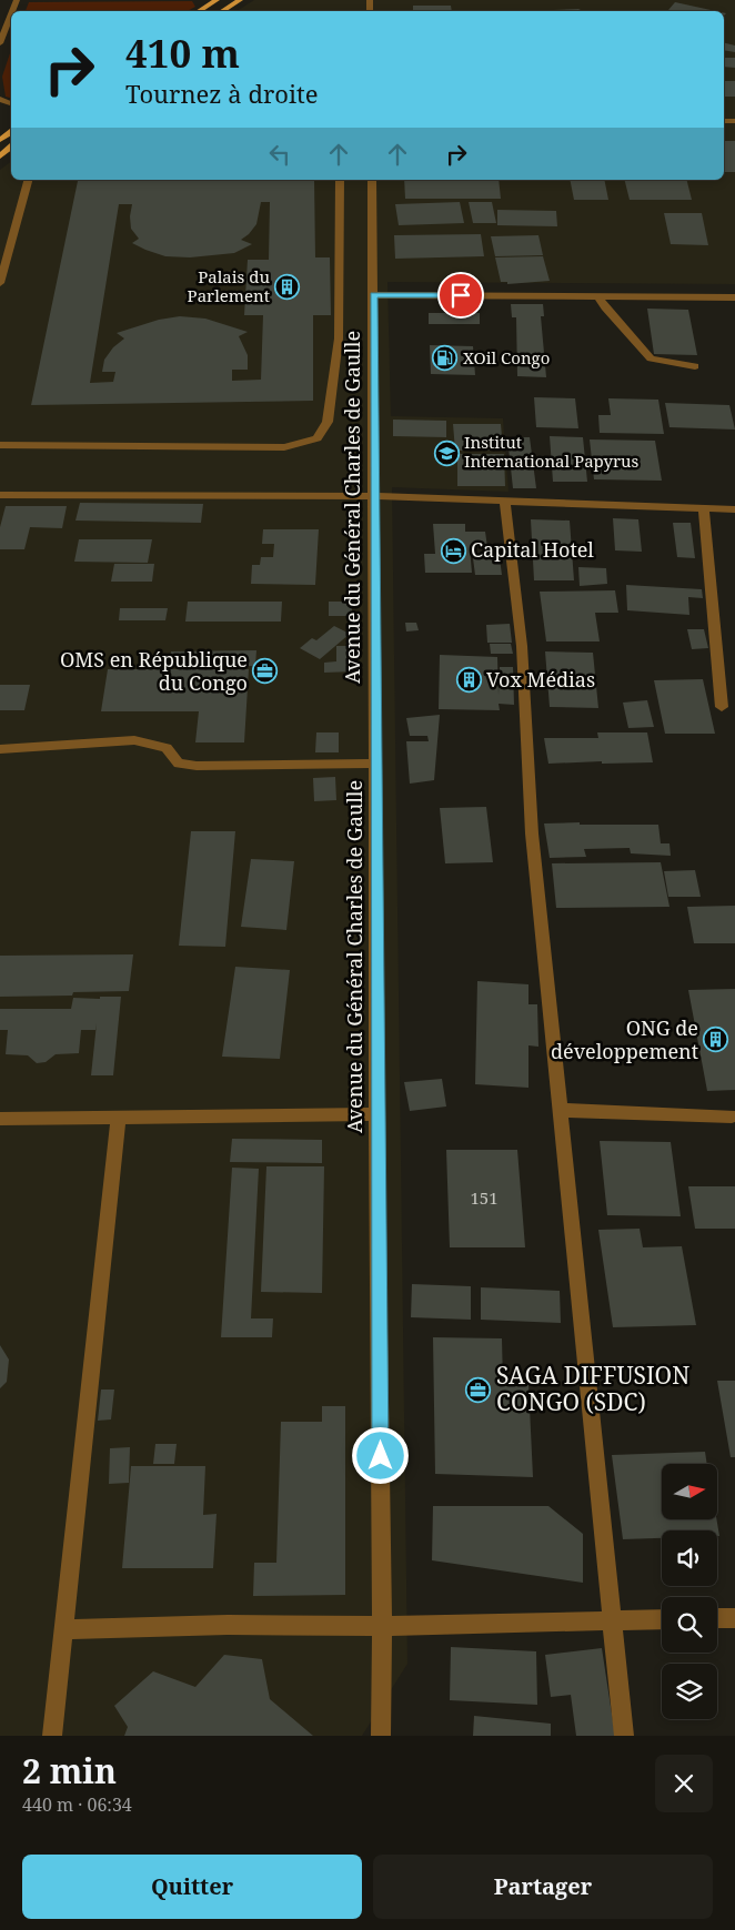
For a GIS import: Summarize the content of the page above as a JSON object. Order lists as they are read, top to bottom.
{
  "streets": {
    "street": ["Avenue du Général Charles de Gaulle"]
  },
  "places": {
    "building": ["Palais du Parlement", "Vox Médias", "ONG de développement"],
    "fuel station": ["XOil Congo"],
    "school or university": ["Institut International Papyrus"],
    "hotel": ["Capital Hotel"],
    "office": ["OMS en République du Congo", "SAGA DIFFUSION CONGO (SDC)"]
  },
  "house_numbers": ["151"],
  "north": "right",
  "page": {
    "turn": ["410 m", "Tournez à droite"],
    "heading": ["2 min", "440 m · 06:34"],
    "buttons": ["Quitter", "Partager"]
  }
}
